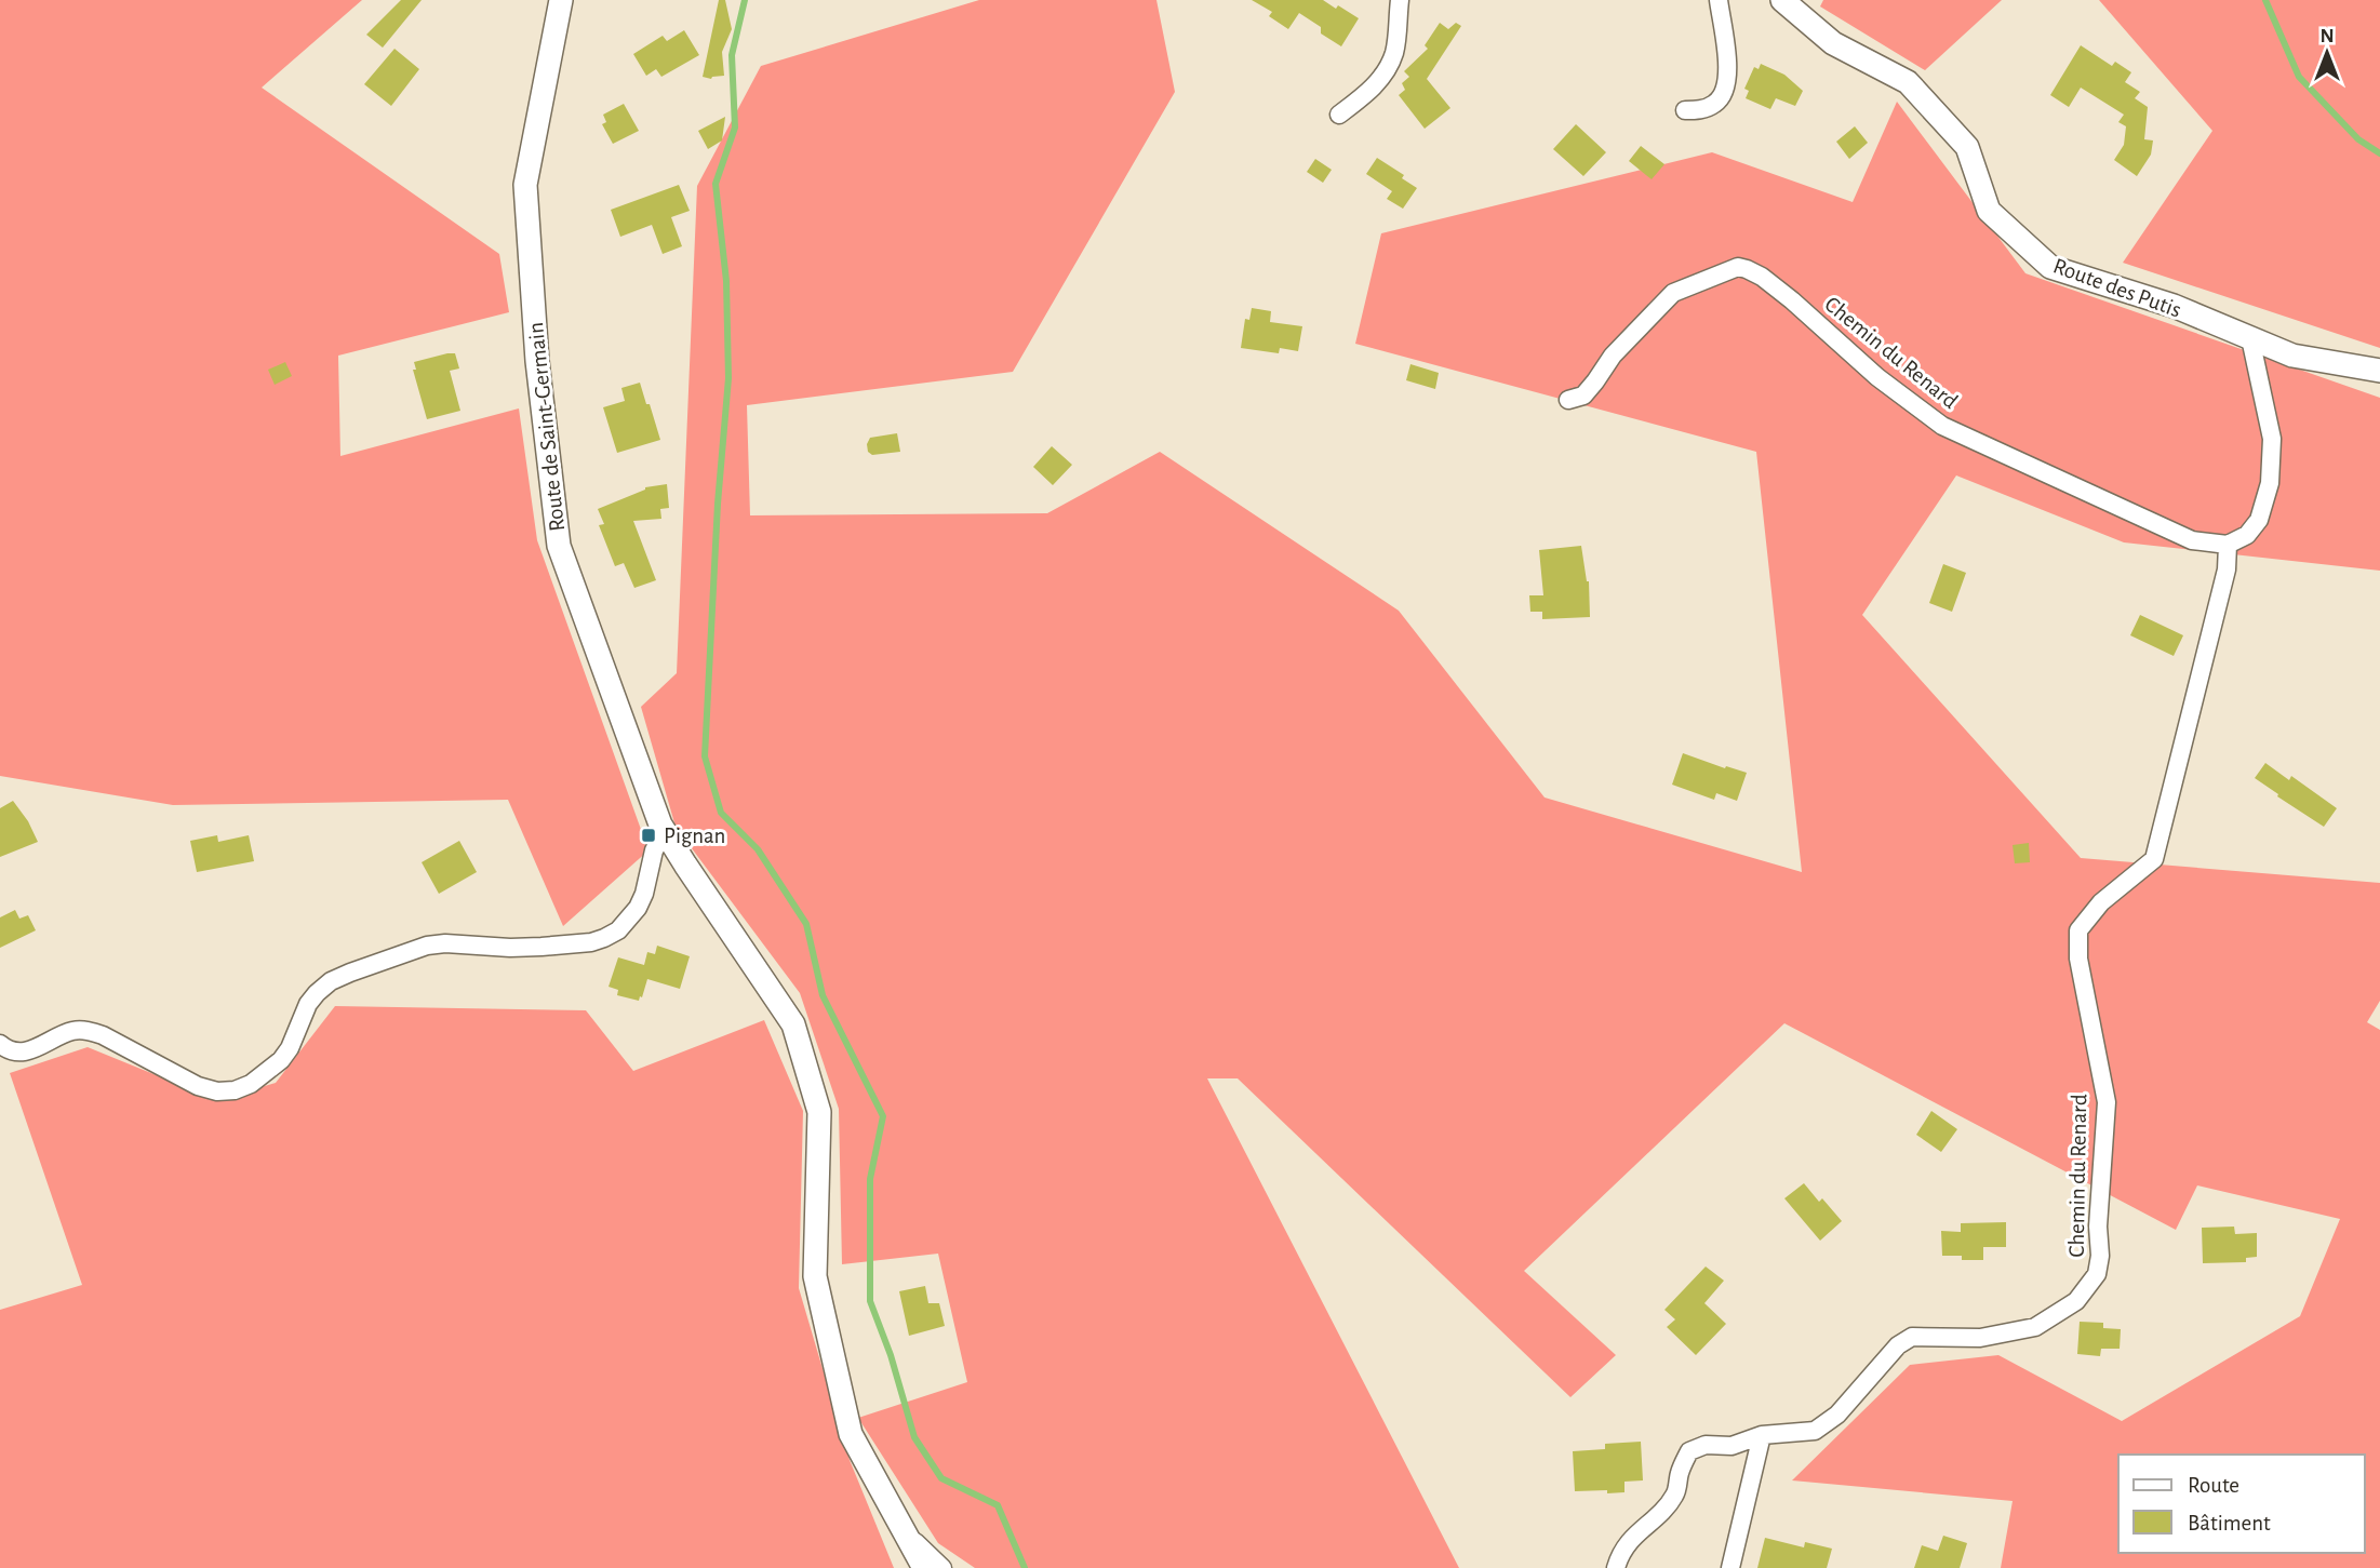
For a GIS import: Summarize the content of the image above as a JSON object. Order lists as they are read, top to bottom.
{
  "streets": {
    "street": ["Route des Putis", "Chemin du Renard", "Route de Saint-Germain"]
  },
  "places": {
    "transit": ["Pignan"]
  },
  "legend": ["Route", "Bâtiment"],
  "north": "top"
}
